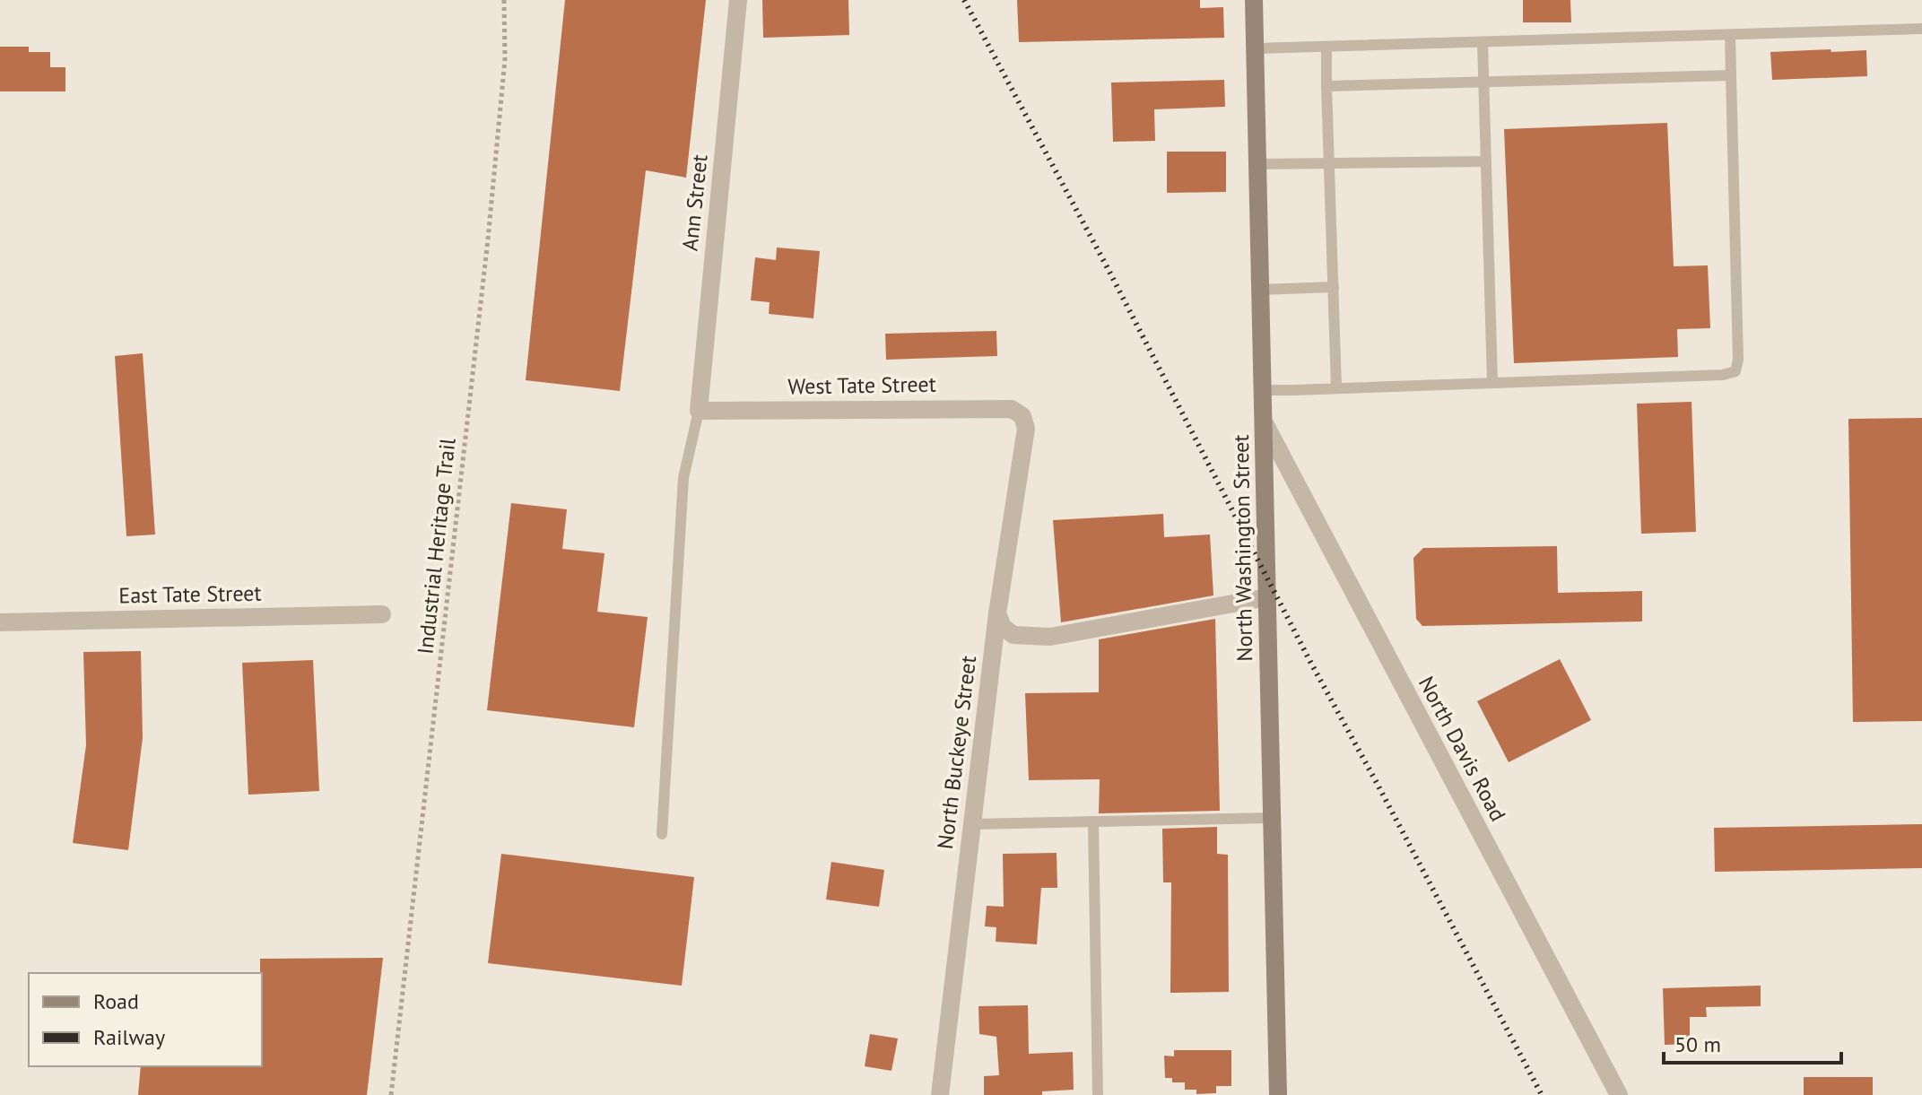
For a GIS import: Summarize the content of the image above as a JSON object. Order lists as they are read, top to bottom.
{
  "streets": {
    "main road": ["North Washington Street"],
    "street": [
      "Ann Street",
      "West Tate Street",
      "East Tate Street",
      "North Davis Road",
      "North Buckeye Street"
    ],
    "path": ["Industrial Heritage Trail"]
  },
  "crossings": [
    ["Ann Street", "West Tate Street"],
    ["West Tate Street", "North Buckeye Street"],
    ["North Washington Street", "North Davis Road"]
  ],
  "legend": ["Road", "Railway"],
  "scale_bar": "50 m"
}
